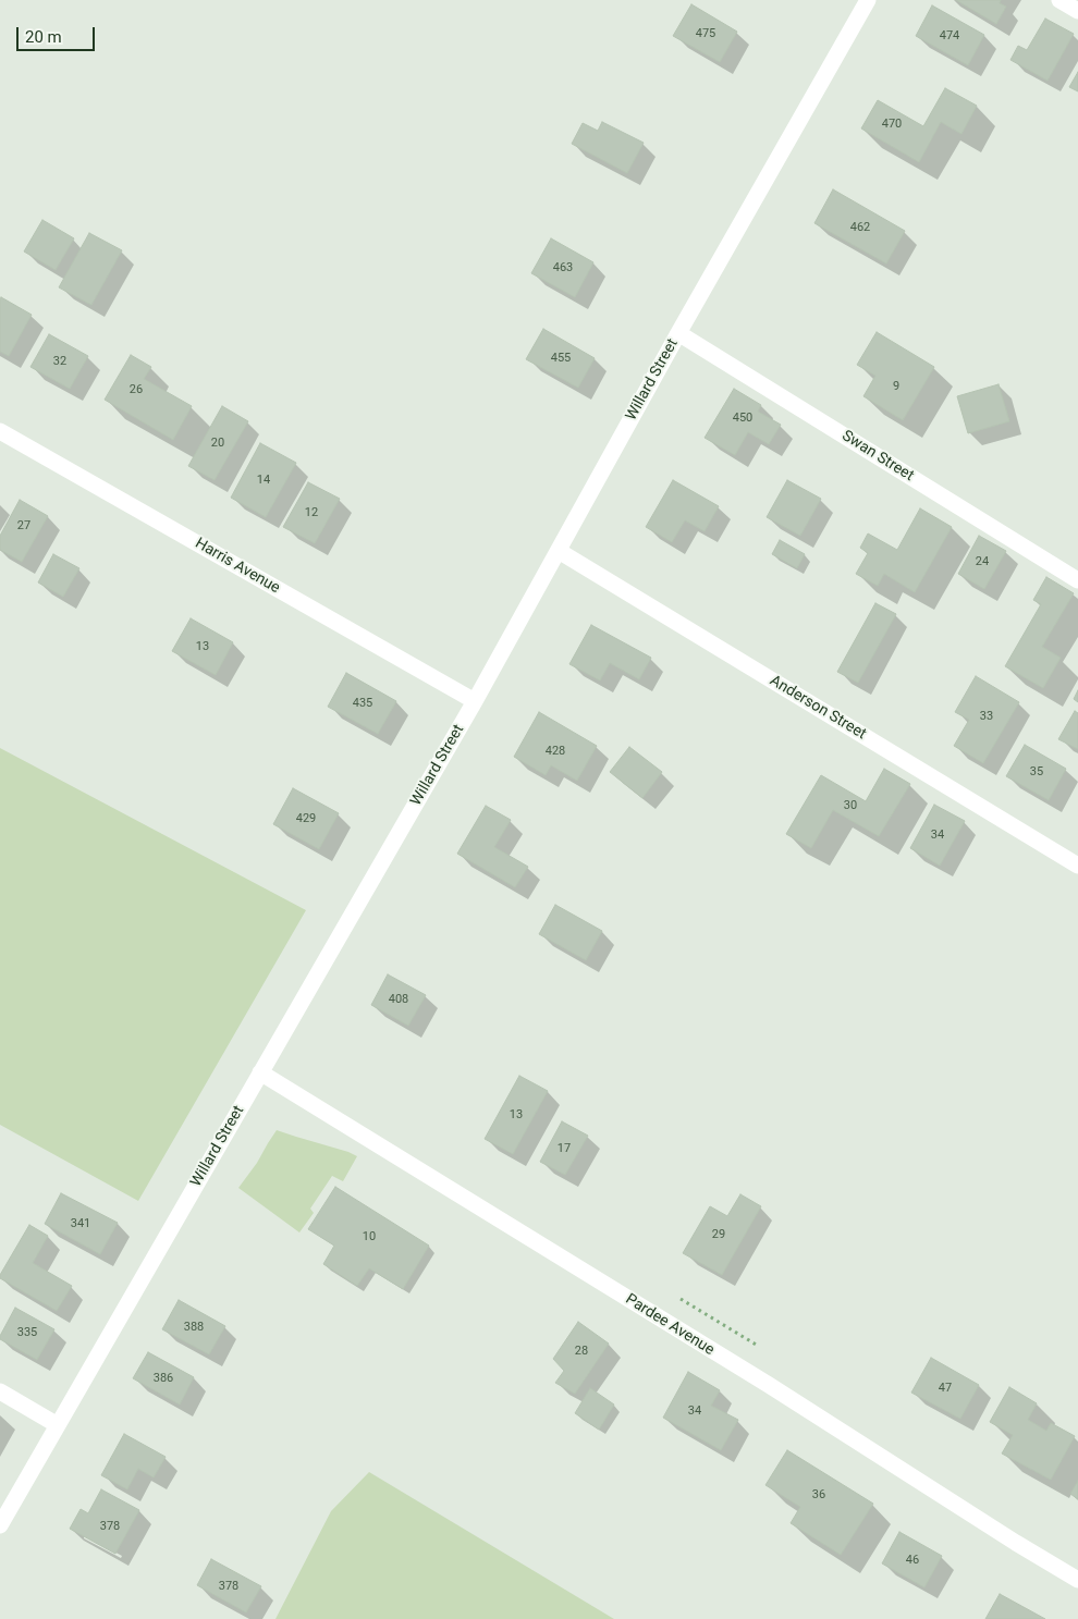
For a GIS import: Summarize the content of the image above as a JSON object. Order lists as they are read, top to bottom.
{
  "streets": {
    "street": [
      "Willard Street",
      "Swan Street",
      "Harris Avenue",
      "Anderson Street",
      "Pardee Avenue"
    ]
  },
  "crossings": [
    ["Willard Street", "Swan Street"],
    ["Willard Street", "Harris Avenue"],
    ["Willard Street", "Anderson Street"],
    ["Willard Street", "Pardee Avenue"]
  ],
  "house_numbers": [
    "475",
    "474",
    "470",
    "462",
    "463",
    "455",
    "32",
    "9",
    "26",
    "450",
    "20",
    "14",
    "12",
    "27",
    "24",
    "13",
    "435",
    "33",
    "428",
    "35",
    "30",
    "429",
    "34",
    "408",
    "13",
    "17",
    "341",
    "29",
    "10",
    "388",
    "335",
    "28",
    "386",
    "47",
    "34",
    "36",
    "378",
    "46",
    "378"
  ],
  "scale_bar": "20 m"
}
